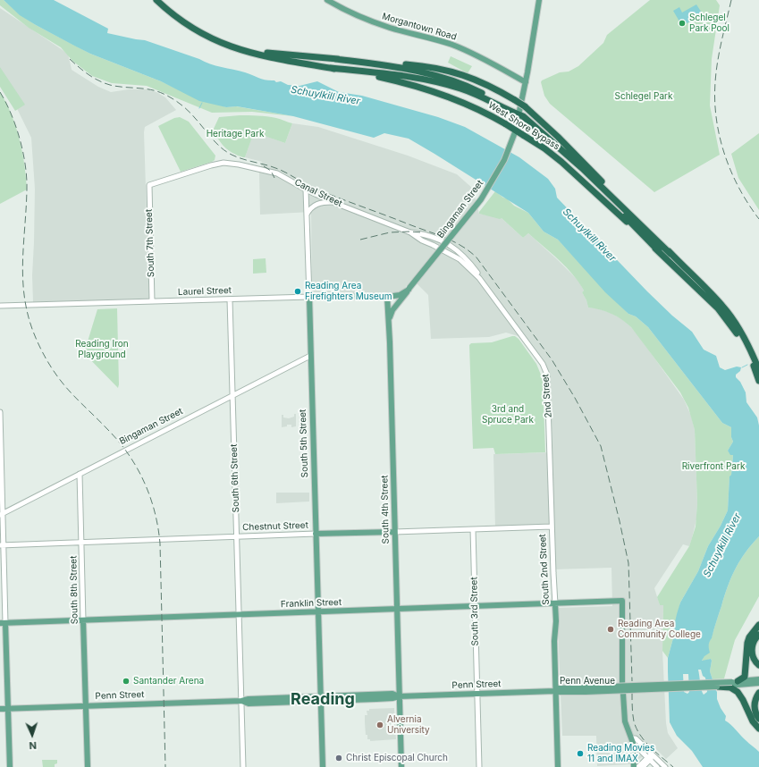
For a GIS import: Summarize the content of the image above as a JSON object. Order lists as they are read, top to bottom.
{
  "streets": {
    "highway": ["West Shore Bypass"],
    "main road": [
      "Morgantown Road",
      "Bingaman Street",
      "Laurel Street",
      "South 5th Street",
      "South 4th Street",
      "Chestnut Street",
      "South 2nd Street",
      "South 8th Street",
      "Franklin Street",
      "Penn Avenue",
      "Penn Street"
    ],
    "street": [
      "Canal Street",
      "South 7th Street",
      "2nd Street",
      "South 6th Street",
      "South 3rd Street"
    ]
  },
  "crossings": [
    ["Morgantown Road", "Bingaman Street"],
    ["Canal Street", "South 7th Street"],
    ["Canal Street", "2nd Street"],
    ["Canal Street", "South 5th Street"],
    ["Bingaman Street", "Laurel Street"],
    ["Bingaman Street", "South 5th Street"],
    ["Bingaman Street", "South 6th Street"],
    ["Bingaman Street", "South 4th Street"],
    ["Bingaman Street", "South 8th Street"],
    ["South 7th Street", "Laurel Street"],
    ["Laurel Street", "South 5th Street"],
    ["Laurel Street", "South 6th Street"],
    ["Laurel Street", "South 4th Street"],
    ["2nd Street", "South 2nd Street"],
    ["South 5th Street", "Chestnut Street"],
    ["South 5th Street", "Franklin Street"],
    ["South 5th Street", "Penn Street"],
    ["South 6th Street", "Chestnut Street"],
    ["South 6th Street", "Franklin Street"],
    ["South 6th Street", "Penn Street"],
    ["South 4th Street", "Chestnut Street"],
    ["South 4th Street", "Franklin Street"],
    ["South 4th Street", "Penn Street"],
    ["Chestnut Street", "South 2nd Street"],
    ["Chestnut Street", "South 8th Street"],
    ["Chestnut Street", "South 3rd Street"],
    ["South 2nd Street", "Franklin Street"],
    ["South 2nd Street", "Penn Avenue"],
    ["South 2nd Street", "Penn Street"],
    ["South 8th Street", "Franklin Street"],
    ["South 8th Street", "Penn Street"],
    ["Franklin Street", "South 3rd Street"],
    ["South 3rd Street", "Penn Street"],
    ["Penn Avenue", "Penn Street"]
  ],
  "districts": ["Reading"],
  "water": ["Schuylkill River"],
  "parks": [
    "Schlegel Park",
    "Heritage Park",
    "Reading Iron Playground",
    "3rd and Spruce Park",
    "Riverfront Park"
  ],
  "places": [
    "Schlegel Park Pool",
    "Reading Area Firefighters Museum",
    "Reading Area Community College",
    "Santander Arena",
    "Alvernia University",
    "Reading Movies 11 and IMAX",
    "Christ Episcopal Church"
  ],
  "north": "bottom"
}
